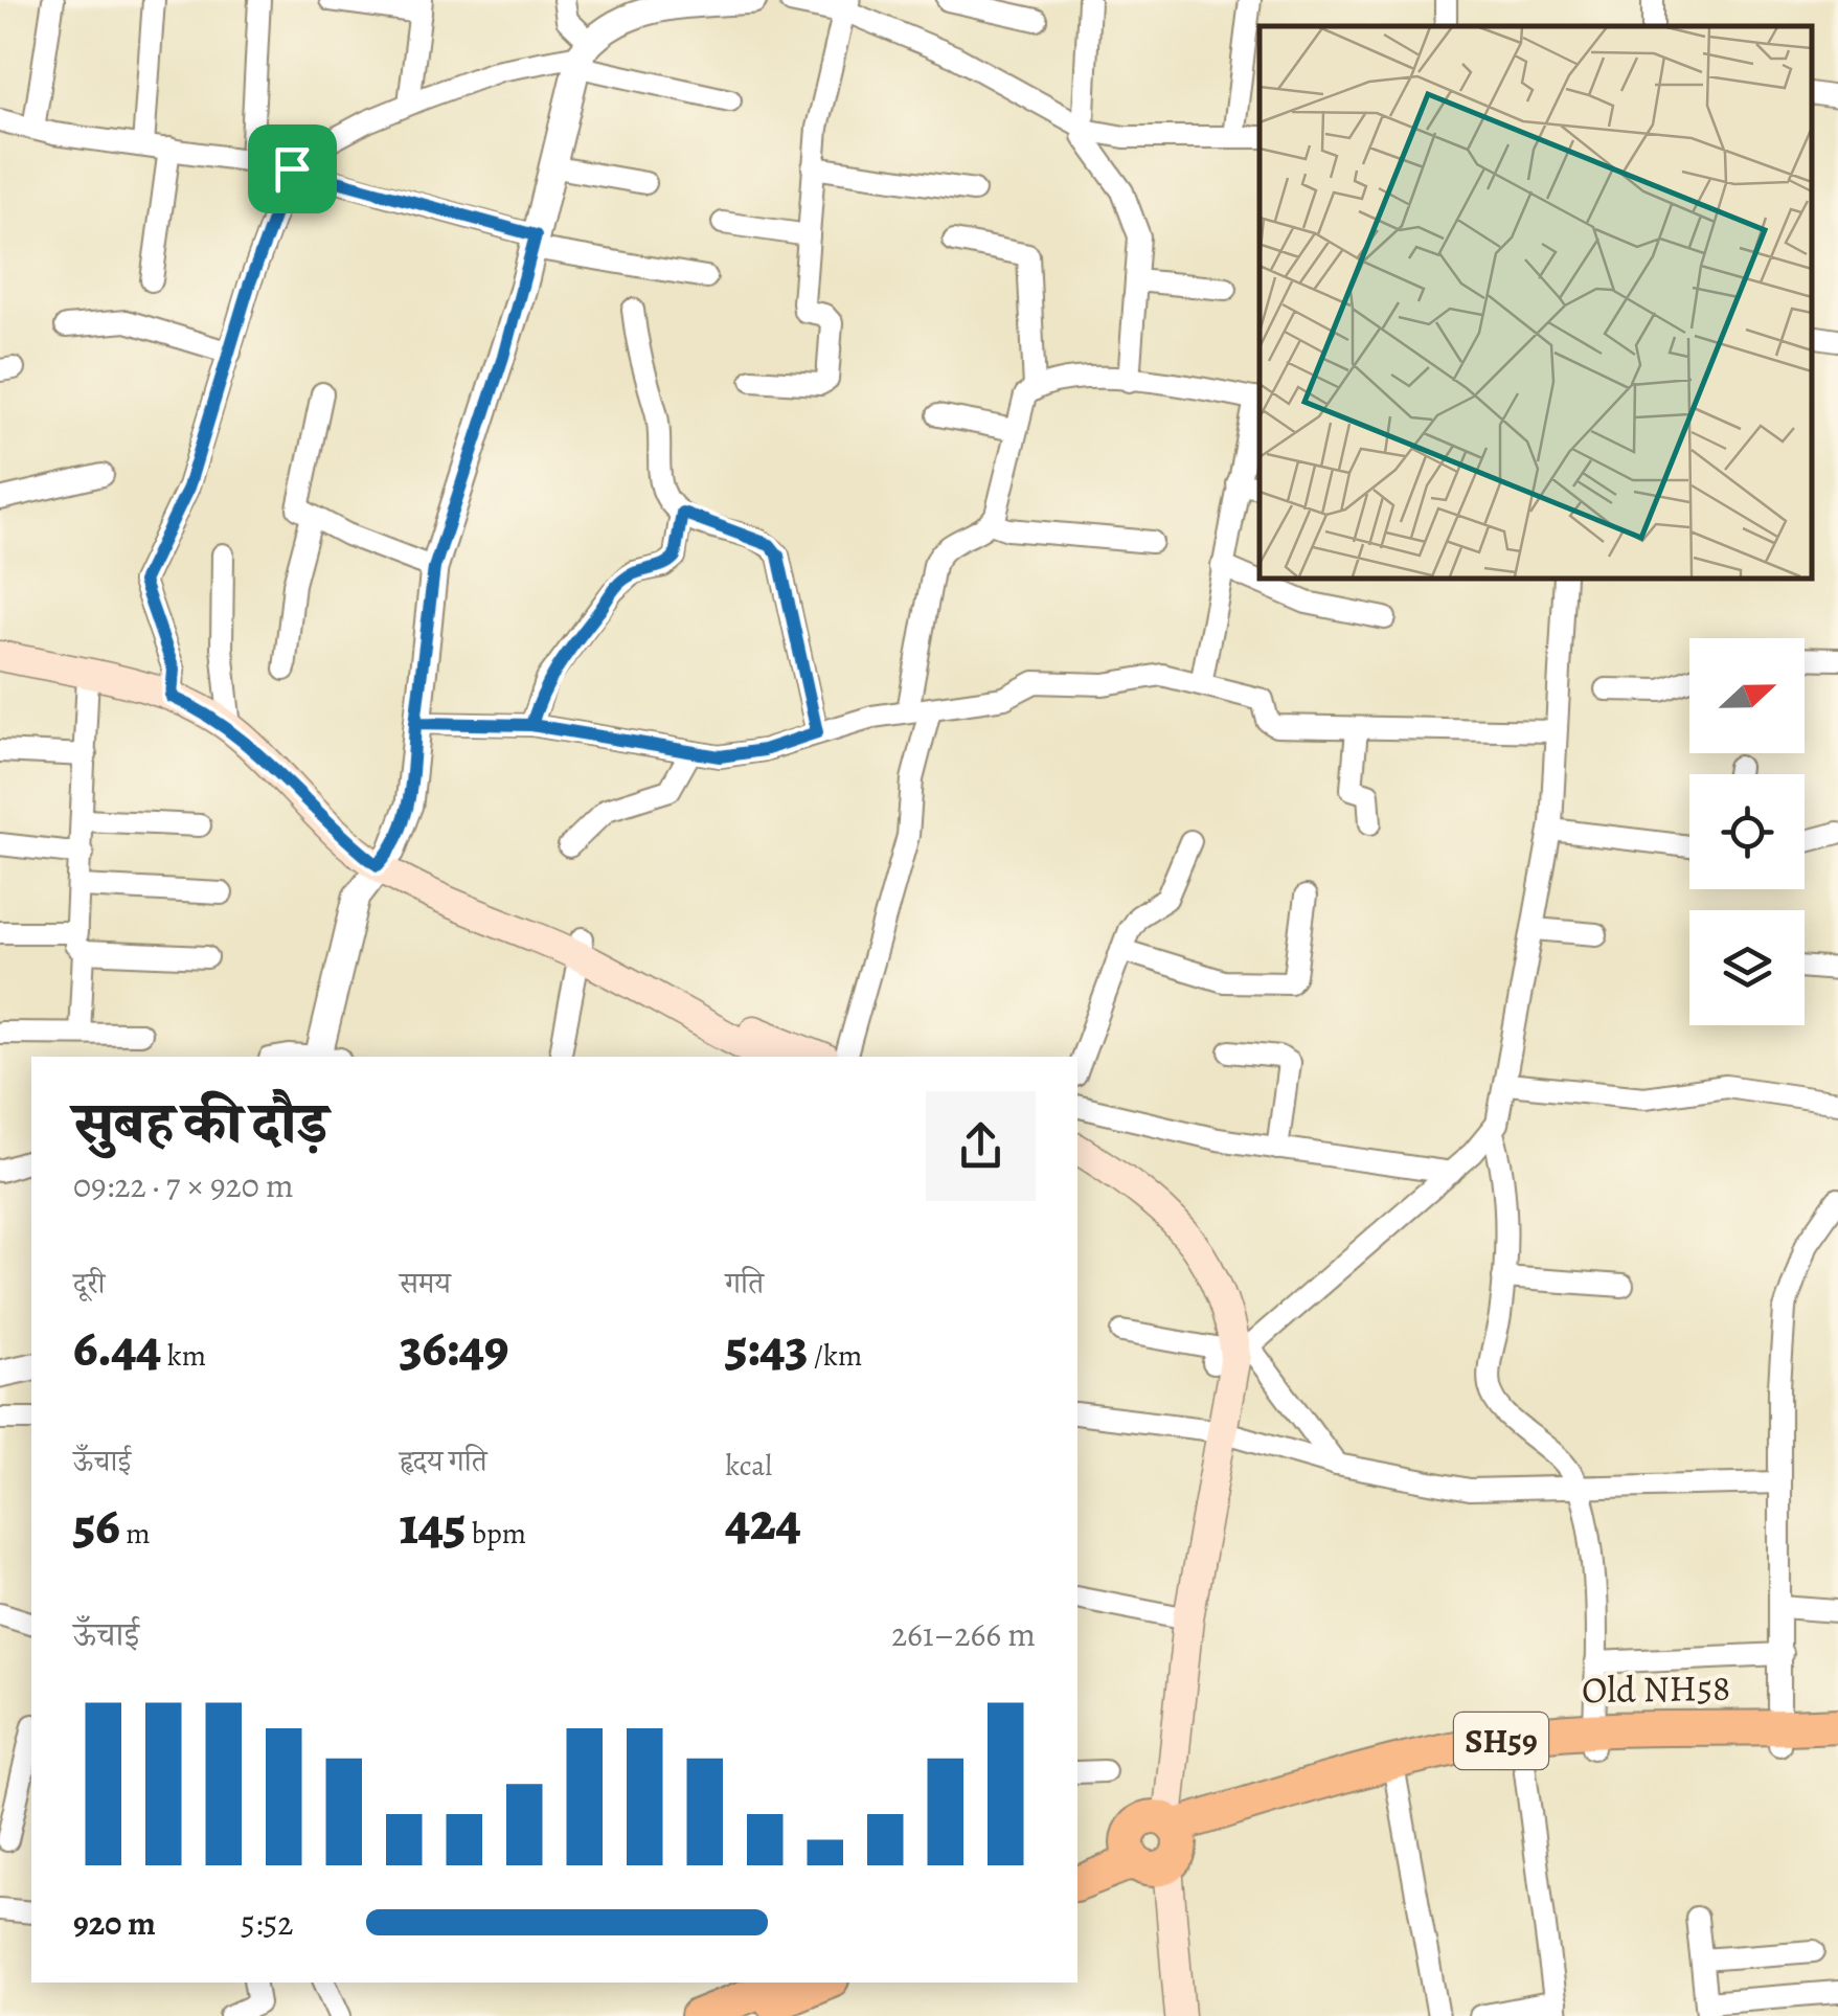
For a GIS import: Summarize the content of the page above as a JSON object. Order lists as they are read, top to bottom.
{
  "streets": {
    "main road": ["Old NH58", "SH59"]
  },
  "north": "right",
  "page": {
    "heading": ["सुबह की दौड़", "09:22 · 7 × 920 m"],
    "stats": [
      ["दूरी", "6.44 km"],
      ["समय", "36:49"],
      ["गति", "5:43 /km"],
      ["ऊँचाई", "56 m"],
      ["हृदय गति", "145 bpm"],
      ["kcal", "424"]
    ],
    "chart": ["ऊँचाई", "261–266 m"],
    "list": [
      {
        "name": "920 m",
        "note": "5:52"
      }
    ]
  }
}
